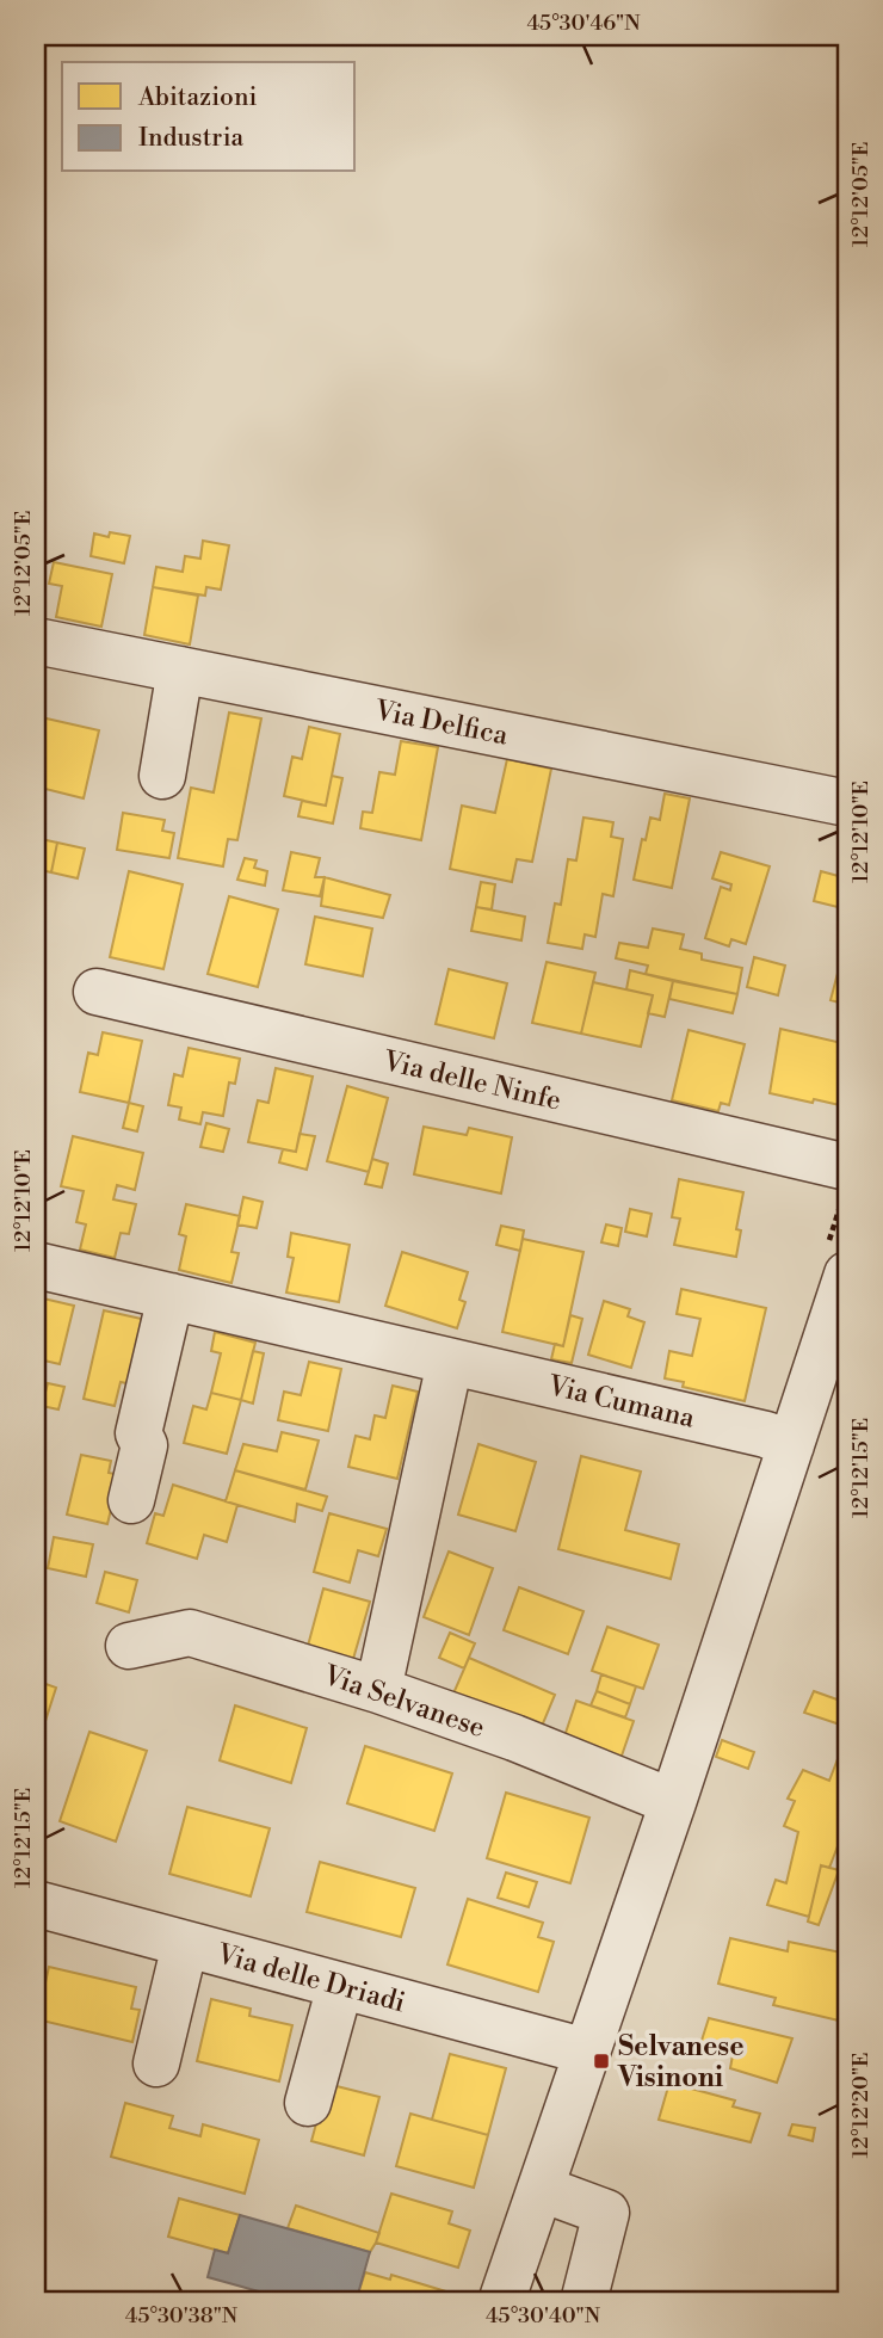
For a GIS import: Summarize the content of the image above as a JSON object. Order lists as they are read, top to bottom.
{
  "streets": {
    "street": [
      "Via Delfica",
      "Via delle Ninfe",
      "Via Cumana",
      "Via Selvanese",
      "Via delle Driadi"
    ]
  },
  "places": {
    "transit": ["Selvanese Visinoni"]
  },
  "legend": ["Abitazioni", "Industria"],
  "coordinates": [
    "45°30'46\"N",
    "12°12'05\"E",
    "12°12'10\"E",
    "12°12'15\"E",
    "12°12'20\"E",
    "45°30'38\"N",
    "45°30'40\"N"
  ]
}
